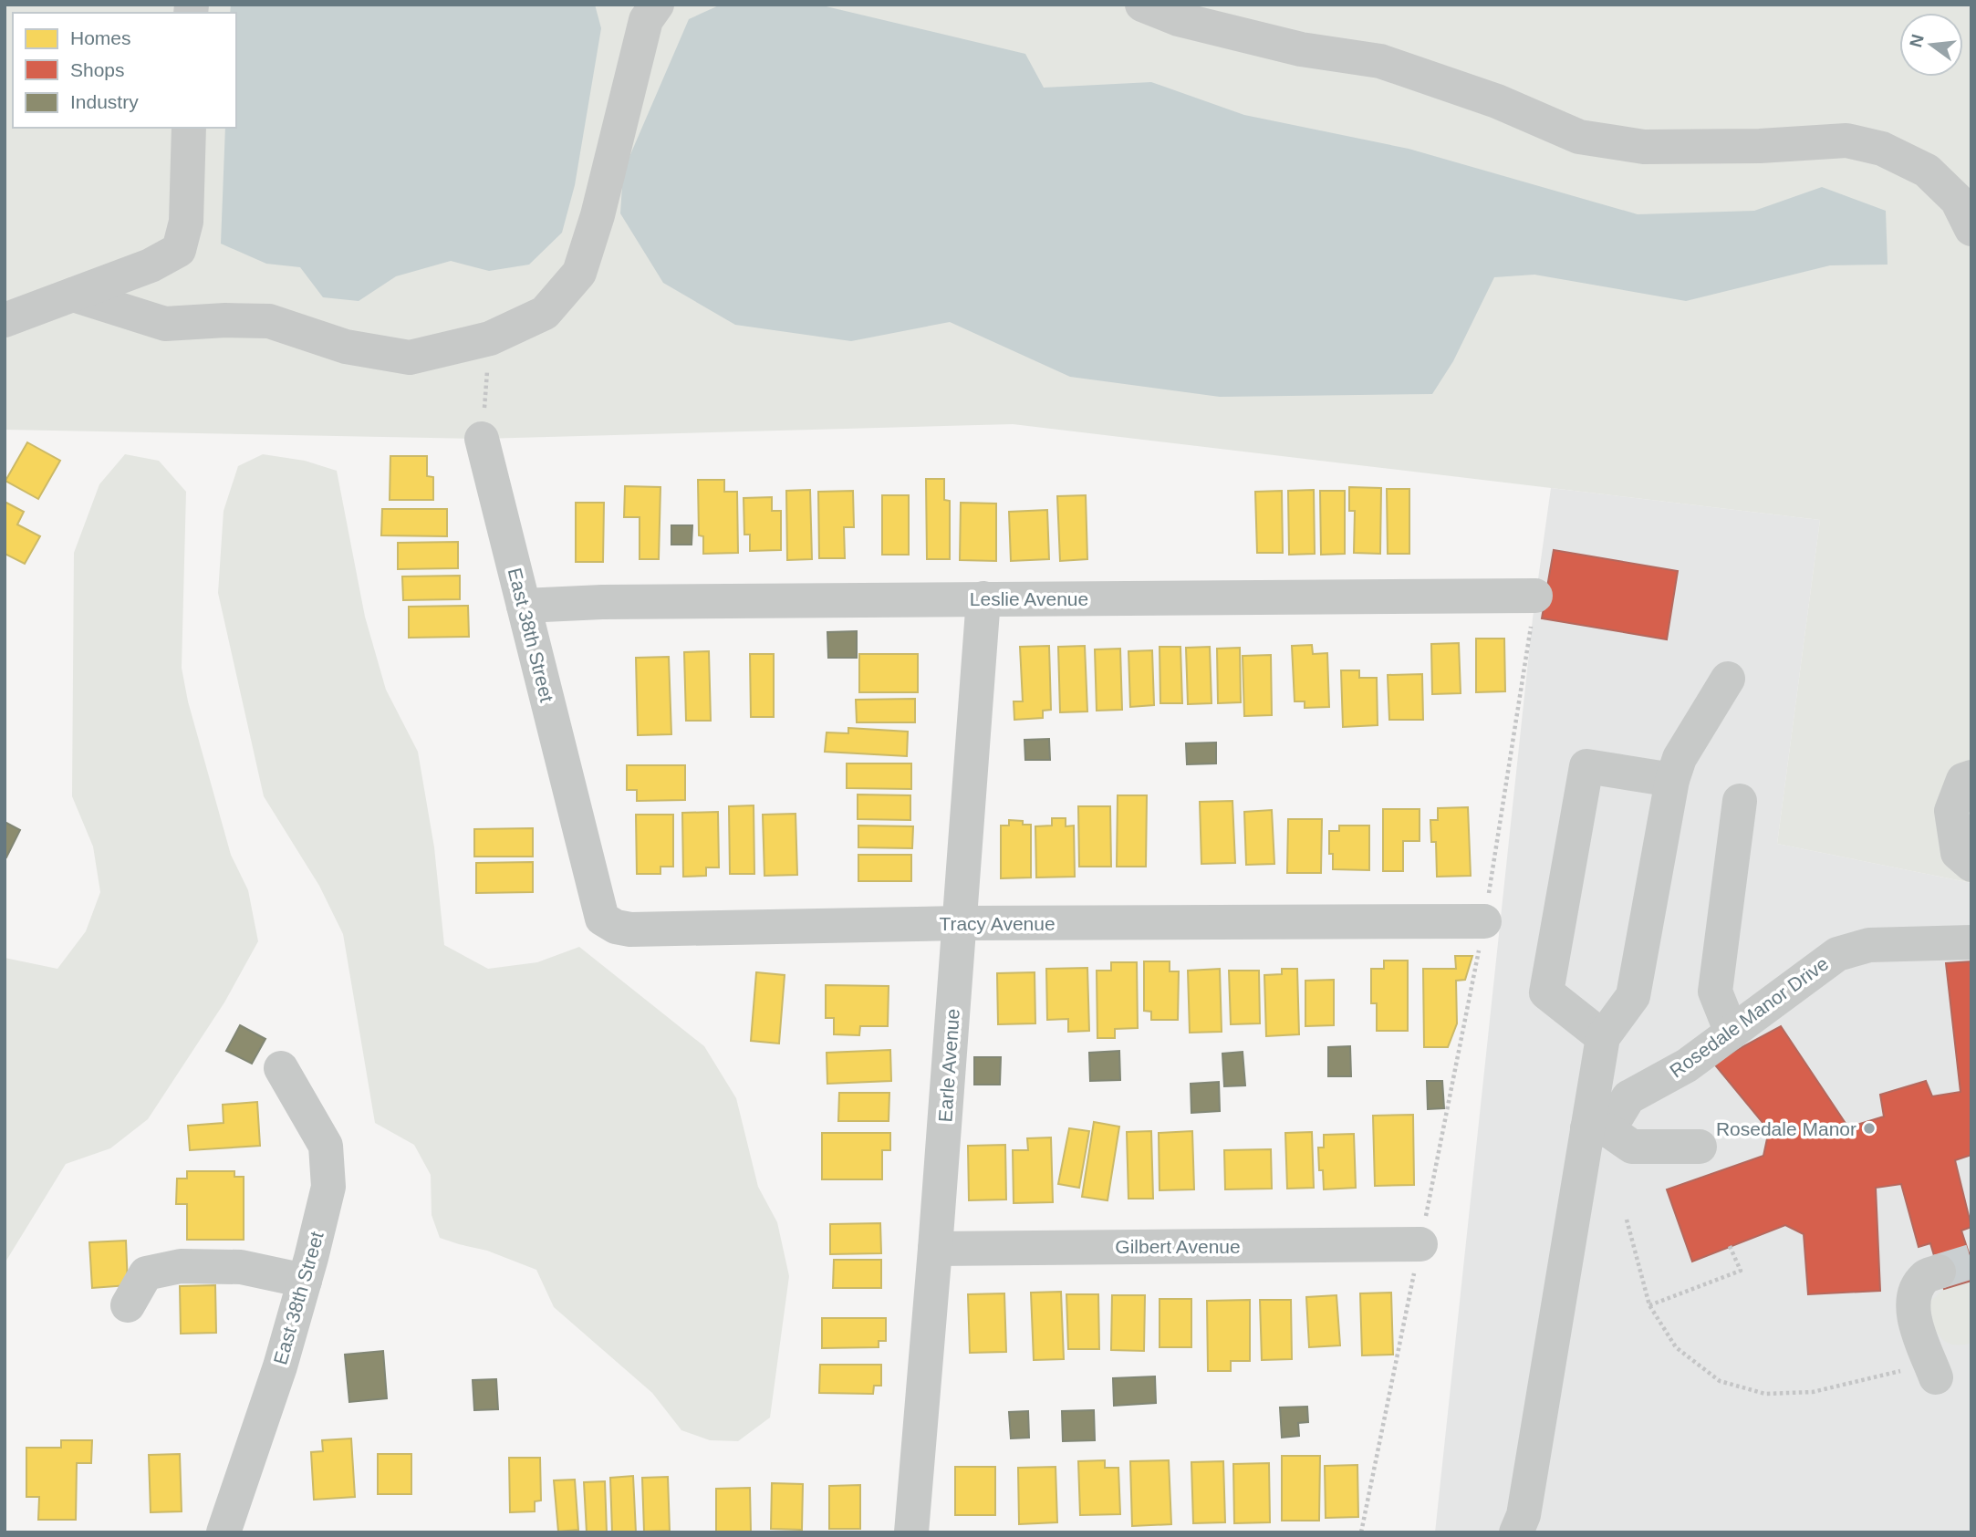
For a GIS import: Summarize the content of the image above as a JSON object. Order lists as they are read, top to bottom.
{
  "streets": {
    "street": [
      "Leslie Avenue",
      "East 38th Street",
      "Tracy Avenue",
      "Rosedale Manor Drive",
      "Earle Avenue",
      "Gilbert Avenue"
    ]
  },
  "crossings": [
    ["Leslie Avenue", "East 38th Street"],
    ["Leslie Avenue", "Earle Avenue"],
    ["East 38th Street", "Tracy Avenue"],
    ["Tracy Avenue", "Earle Avenue"],
    ["Earle Avenue", "Gilbert Avenue"]
  ],
  "places": ["Rosedale Manor"],
  "legend": ["Homes", "Shops", "Industry"],
  "north": "left"
}
